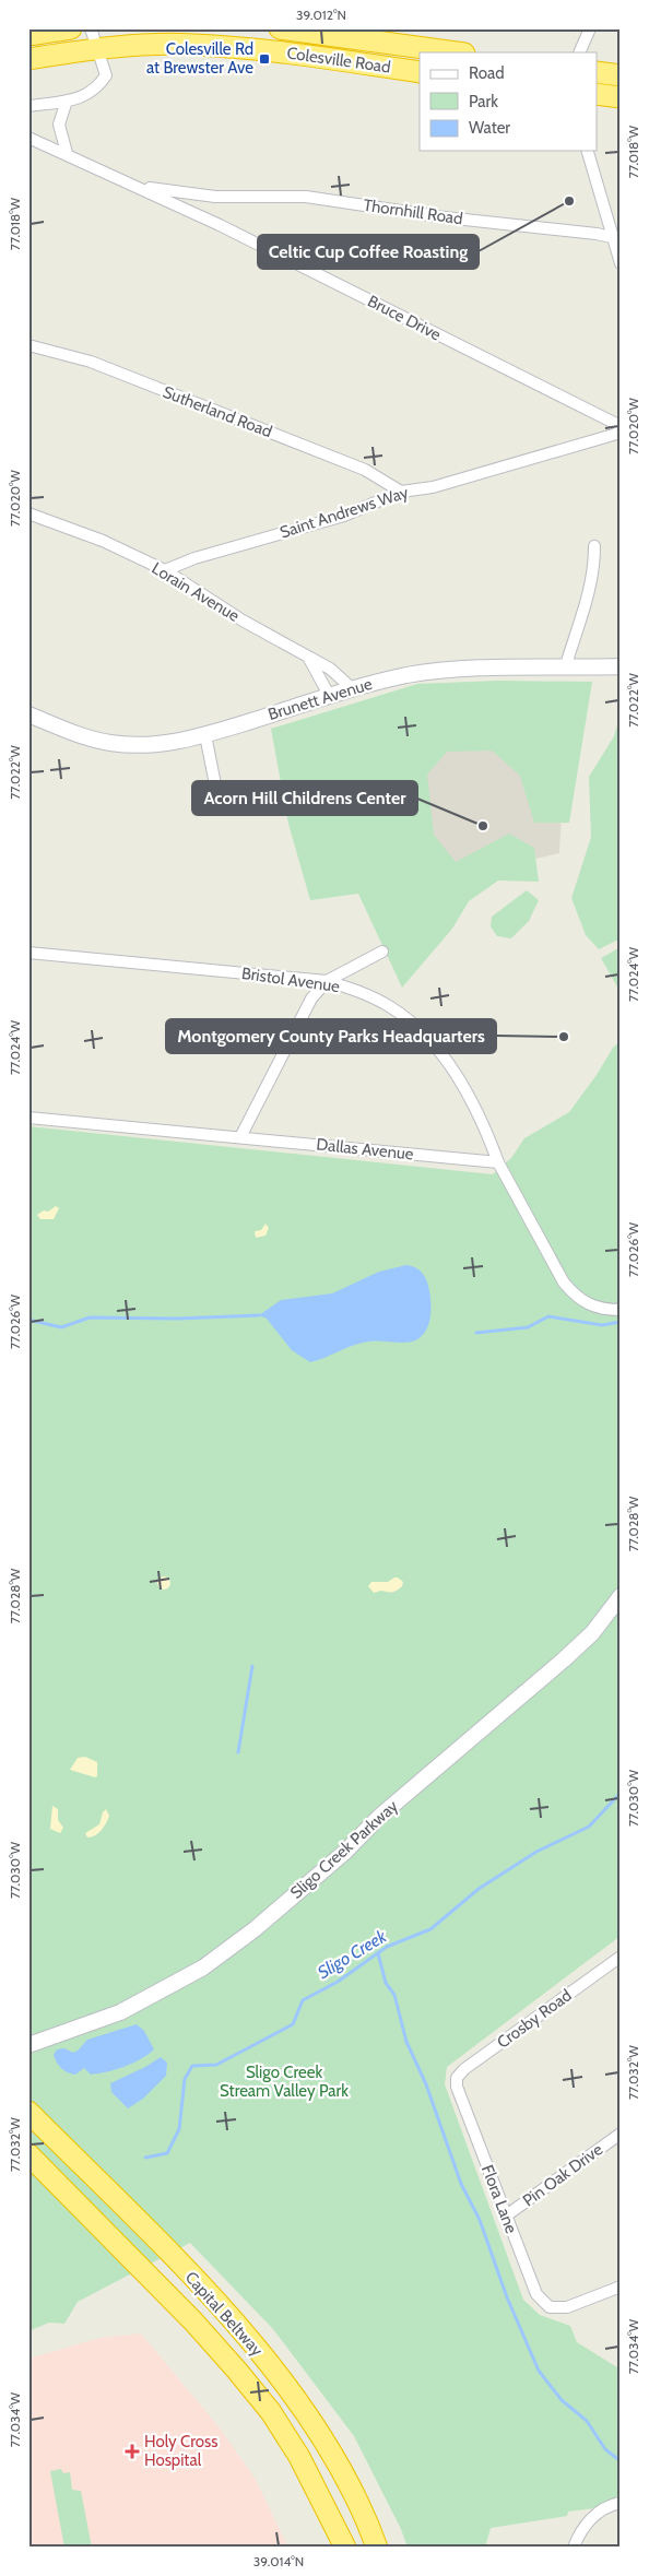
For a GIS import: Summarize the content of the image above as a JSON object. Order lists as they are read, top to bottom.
{
  "streets": {
    "highway": ["Colesville Road", "Capital Beltway"],
    "street": [
      "Thornhill Road",
      "Bruce Drive",
      "Sutherland Road",
      "Saint Andrews Way",
      "Lorain Avenue",
      "Brunett Avenue",
      "Bristol Avenue",
      "Dallas Avenue",
      "Sligo Creek Parkway",
      "Crosby Road",
      "Pin Oak Drive",
      "Flora Lane"
    ]
  },
  "crossings": [
    ["Thornhill Road", "Bruce Drive"],
    ["Sutherland Road", "Saint Andrews Way"],
    ["Saint Andrews Way", "Lorain Avenue"],
    ["Lorain Avenue", "Brunett Avenue"],
    ["Bristol Avenue", "Dallas Avenue"],
    ["Crosby Road", "Flora Lane"],
    ["Pin Oak Drive", "Flora Lane"]
  ],
  "water": ["Sligo Creek"],
  "parks": ["Sligo Creek Stream Valley Park"],
  "places": {
    "transit": ["Colesville Rd at Brewster Ave"],
    "other": ["Celtic Cup Coffee Roasting", "Acorn Hill Childrens Center", "Montgomery County Parks Headquarters"],
    "health": ["Holy Cross Hospital"]
  },
  "legend": ["Road", "Park", "Water"],
  "coordinates": [
    "39.012°N",
    "77.018°W",
    "77.020°W",
    "77.022°W",
    "77.024°W",
    "77.026°W",
    "77.028°W",
    "77.030°W",
    "77.032°W",
    "77.034°W",
    "39.014°N"
  ]
}
